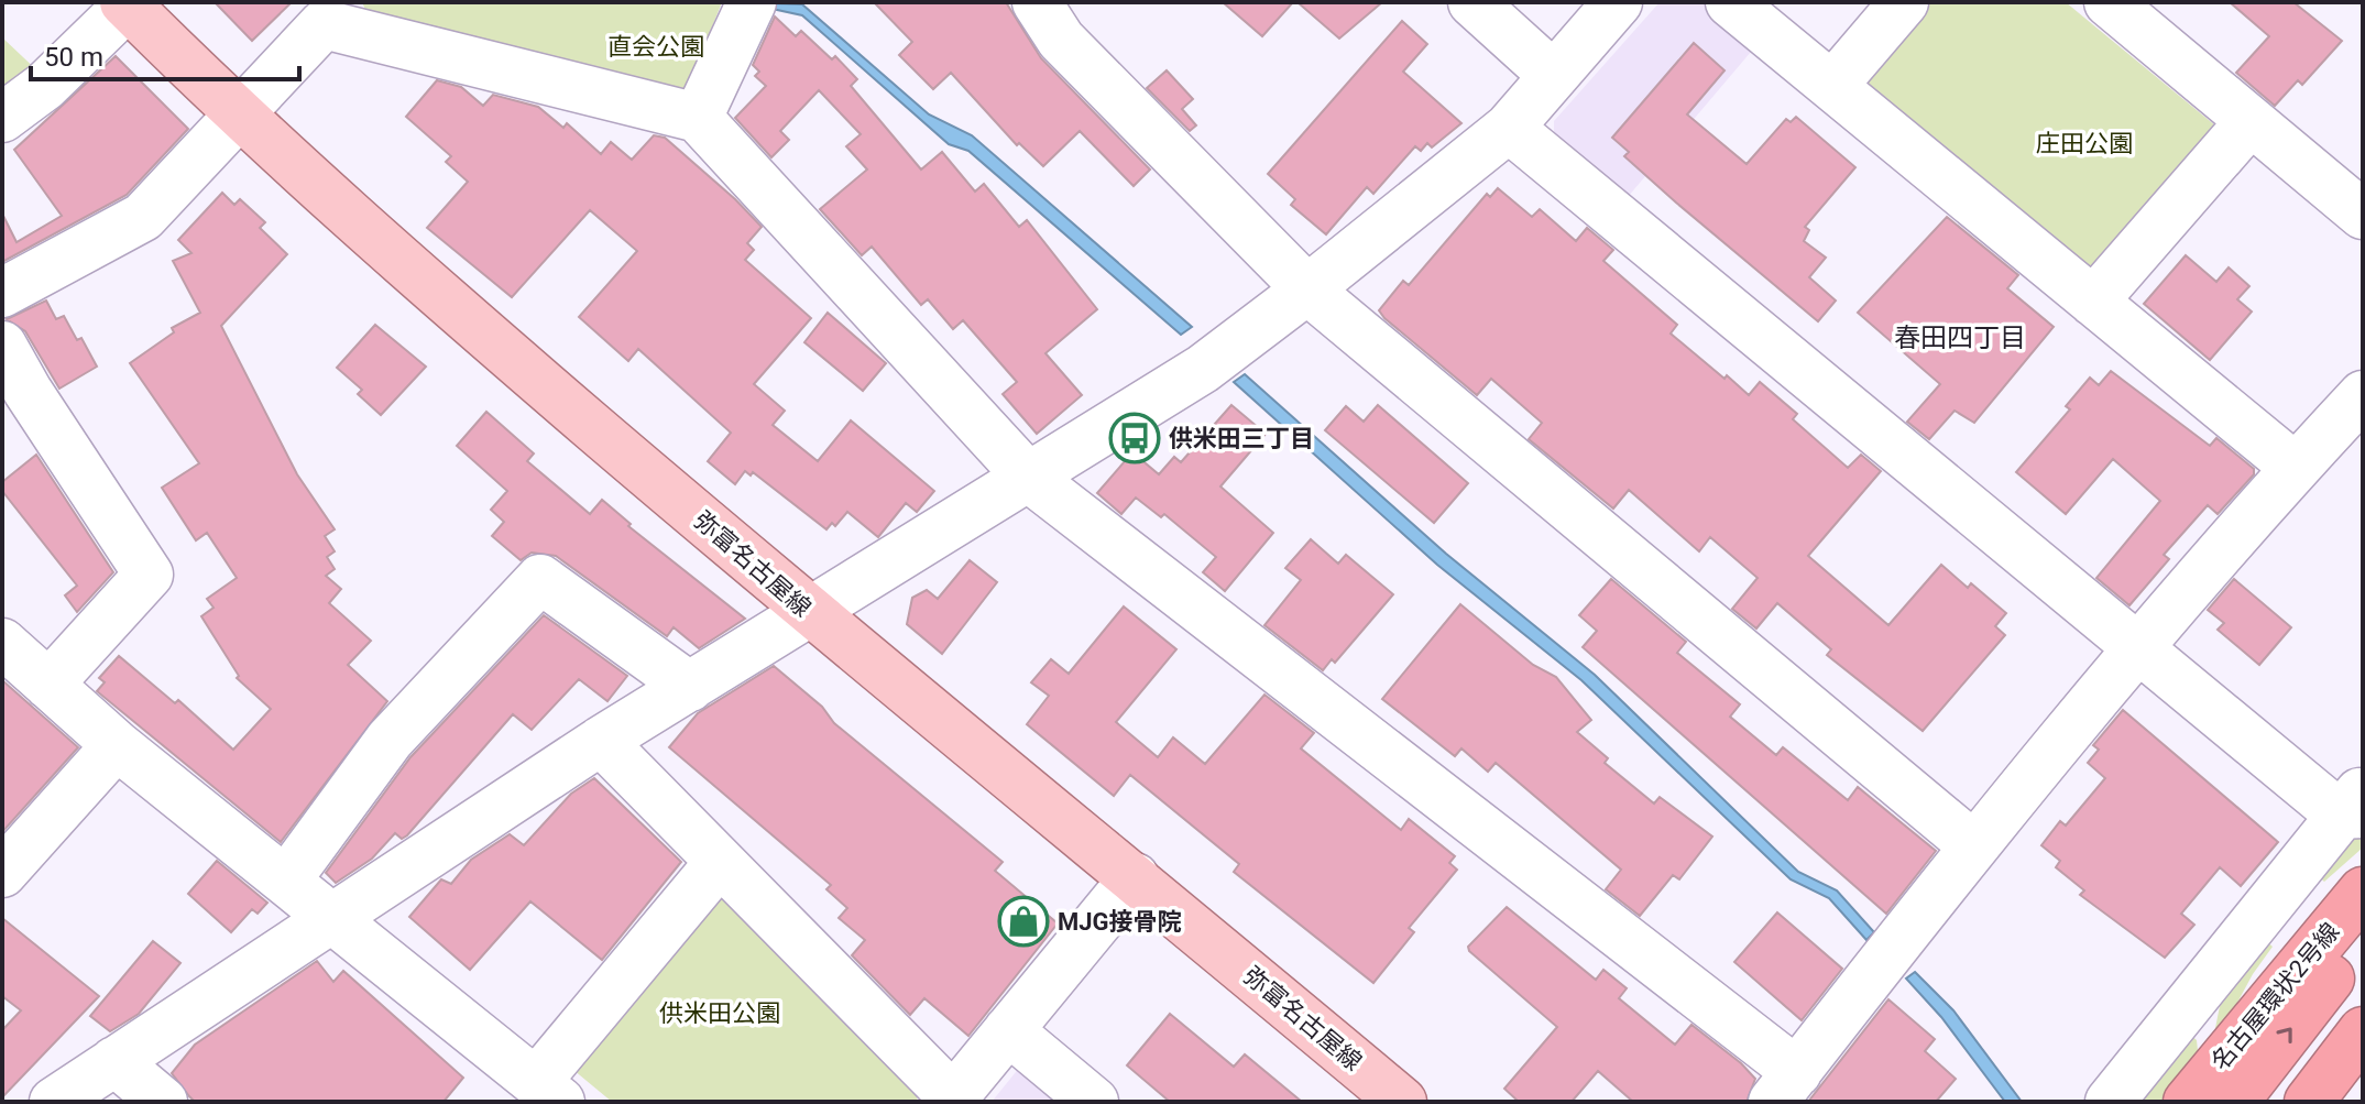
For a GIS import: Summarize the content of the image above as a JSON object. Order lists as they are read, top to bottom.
{
  "streets": {
    "highway": ["名古屋環状2号線"],
    "main road": ["弥富名古屋線"]
  },
  "districts": ["春田四丁目"],
  "parks": ["直会公園", "庄田公園", "供米田公園"],
  "places": {
    "bus stop": ["供米田三丁目"],
    "shop": ["MJG接骨院"]
  },
  "scale_bar": "50 m"
}
